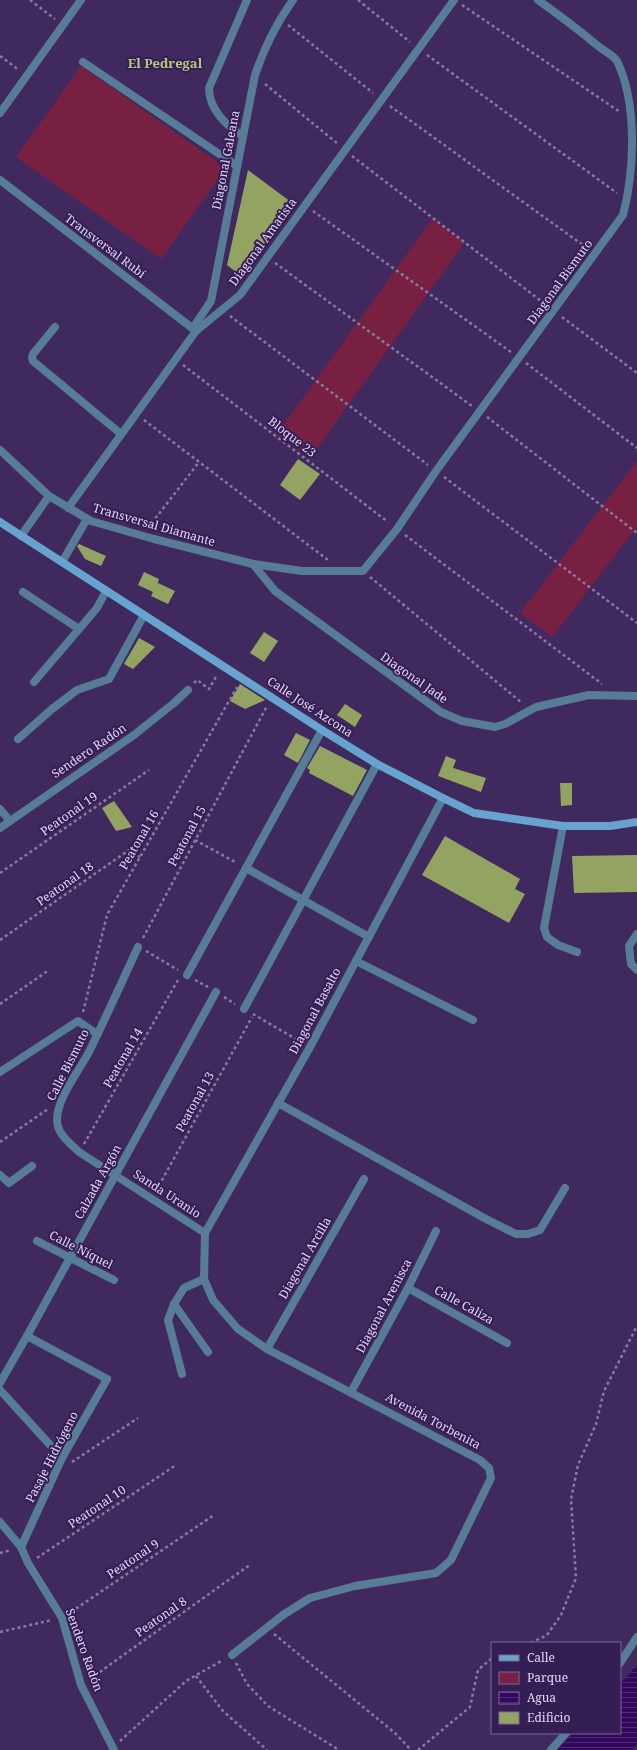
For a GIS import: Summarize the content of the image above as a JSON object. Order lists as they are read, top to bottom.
{
  "streets": {
    "main road": ["Calle José Azcona"],
    "street": [
      "Diagonal Galeana",
      "Diagonal Amatista",
      "Transversal Rubí",
      "Diagonal Bismuto",
      "Transversal Diamante",
      "Diagonal Jade",
      "Sendero Radón",
      "Diagonal Basalto",
      "Calle Bismuto",
      "Calzada Argón",
      "Sanda Uranio",
      "Calle Níquel",
      "Diagonal Arcilla",
      "Calle Caliza",
      "Diagonal Arenisca",
      "Avenida Torbenita",
      "Pasaje Hidrógeno"
    ],
    "path": [
      "Bloque 23",
      "Peatonal 19",
      "Peatonal 15",
      "Peatonal 16",
      "Peatonal 18",
      "Peatonal 14",
      "Peatonal 13",
      "Peatonal 10",
      "Peatonal 9",
      "Peatonal 8"
    ]
  },
  "crossings": [
    ["Diagonal Galeana", "Diagonal Amatista"],
    ["Diagonal Galeana", "Transversal Rubí"],
    ["Diagonal Amatista", "Transversal Rubí"],
    ["Diagonal Amatista", "Bloque 23"],
    ["Diagonal Amatista", "Transversal Diamante"],
    ["Diagonal Bismuto", "Bloque 23"],
    ["Diagonal Bismuto", "Transversal Diamante"],
    ["Bloque 23", "Diagonal Jade"],
    ["Transversal Diamante", "Diagonal Jade"],
    ["Calle José Azcona", "Peatonal 15"],
    ["Calle José Azcona", "Peatonal 16"],
    ["Calle José Azcona", "Diagonal Basalto"],
    ["Sendero Radón", "Pasaje Hidrógeno"],
    ["Sendero Radón", "Peatonal 10"],
    ["Sendero Radón", "Peatonal 9"],
    ["Sendero Radón", "Peatonal 8"],
    ["Peatonal 15", "Calle Bismuto"],
    ["Peatonal 16", "Peatonal 18"],
    ["Diagonal Basalto", "Sanda Uranio"],
    ["Diagonal Basalto", "Avenida Torbenita"],
    ["Peatonal 14", "Calle Bismuto"],
    ["Calle Bismuto", "Calzada Argón"],
    ["Calle Bismuto", "Sanda Uranio"],
    ["Peatonal 13", "Sanda Uranio"],
    ["Calzada Argón", "Sanda Uranio"],
    ["Calzada Argón", "Calle Níquel"],
    ["Calzada Argón", "Pasaje Hidrógeno"],
    ["Sanda Uranio", "Avenida Torbenita"],
    ["Diagonal Arcilla", "Avenida Torbenita"],
    ["Calle Caliza", "Diagonal Arenisca"],
    ["Diagonal Arenisca", "Avenida Torbenita"]
  ],
  "districts": ["El Pedregal"],
  "legend": [
    "Calle",
    "Parque",
    "Agua",
    "Edificio"
  ]
}
